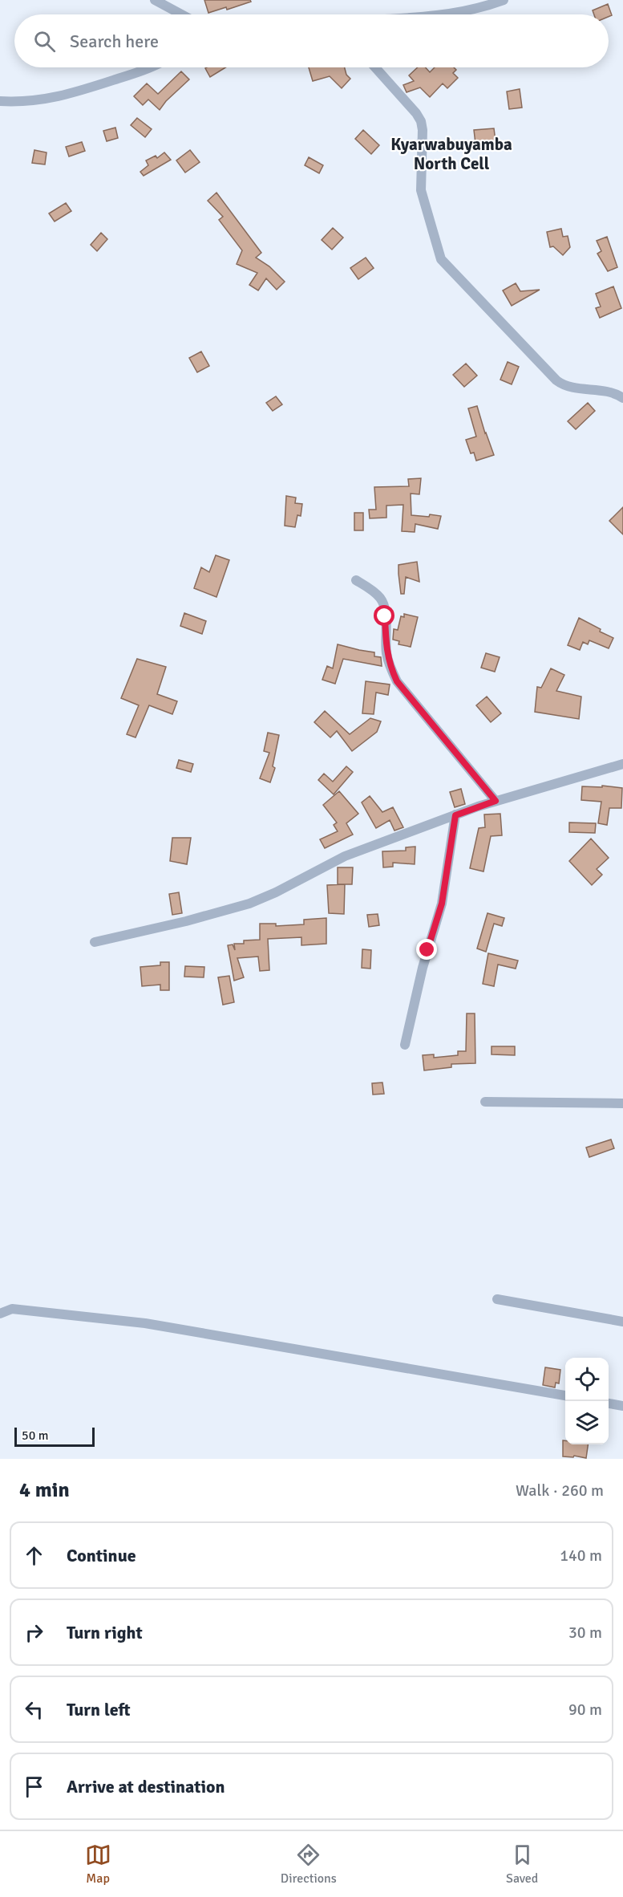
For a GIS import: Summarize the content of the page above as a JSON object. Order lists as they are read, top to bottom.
{
  "districts": ["Kyarwabuyamba North Cell"],
  "scale_bar": "50 m",
  "page": {
    "search": "Search here",
    "scale": "50 m",
    "heading": ["4 min", "Walk · 260 m"],
    "list": [
      ["Continue", "140 m"],
      ["Turn right", "30 m"],
      ["Turn left", "90 m"],
      "Arrive at destination"
    ],
    "nav": ["Map", "Directions", "Saved"]
  }
}
